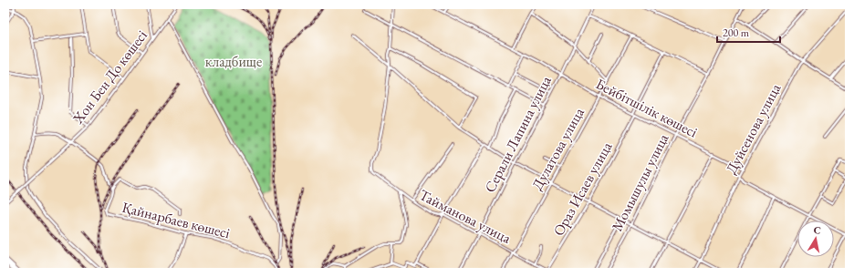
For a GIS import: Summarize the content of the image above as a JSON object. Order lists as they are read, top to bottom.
{
  "streets": {
    "street": [
      "Хон Бен До көшесі",
      "Бейбітшілік көшесі",
      "Дуйсенова улица",
      "Серали Лапина улица",
      "Дулатова улица",
      "Момышулы улица",
      "Ораз Исаев улица",
      "Тайманова улица",
      "Қайнарбаев көшесі"
    ]
  },
  "crossings": [
    ["Хон Бен До көшесі", "Қайнарбаев көшесі"],
    ["Бейбітшілік көшесі", "Дуйсенова улица"],
    ["Бейбітшілік көшесі", "Серали Лапина улица"],
    ["Бейбітшілік көшесі", "Дулатова улица"],
    ["Бейбітшілік көшесі", "Момышулы улица"],
    ["Бейбітшілік көшесі", "Ораз Исаев улица"],
    ["Серали Лапина улица", "Тайманова улица"],
    ["Дулатова улица", "Тайманова улица"],
    ["Ораз Исаев улица", "Тайманова улица"]
  ],
  "parks": ["кладбище"],
  "scale_bar": "200 m",
  "north": "top"
}
